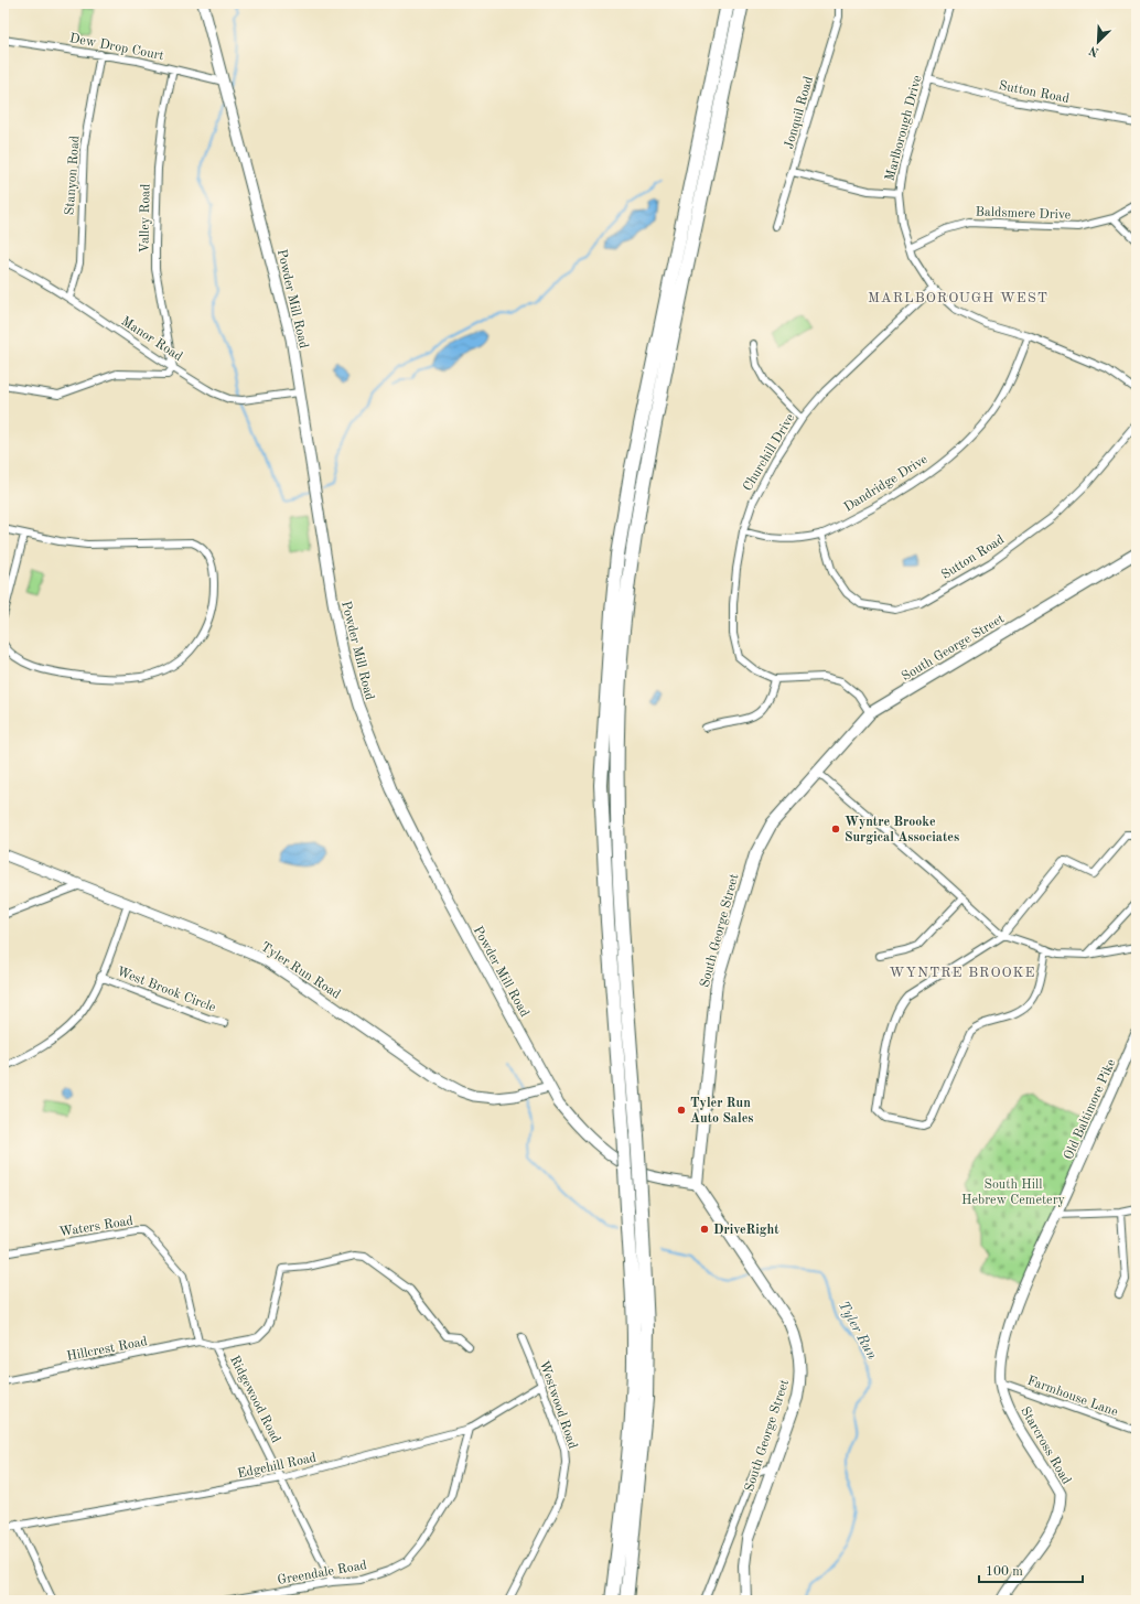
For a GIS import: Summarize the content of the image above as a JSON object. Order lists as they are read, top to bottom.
{
  "streets": {
    "main road": ["South George Street"],
    "street": [
      "Dew Drop Court",
      "Sutton Road",
      "Jonquil Road",
      "Marlborough Drive",
      "Stanyon Road",
      "Baldsmere Drive",
      "Valley Road",
      "Powder Mill Road",
      "Manor Road",
      "Churchill Drive",
      "Dandridge Drive",
      "Tyler Run Road",
      "West Brook Circle",
      "Old Baltimore Pike",
      "Waters Road",
      "Hillcrest Road",
      "Farmhouse Lane",
      "Ridgewood Road",
      "Westwood Road",
      "Starcross Road",
      "Edgehill Road",
      "Greendale Road"
    ]
  },
  "crossings": [
    ["Dew Drop Court", "Stanyon Road"],
    ["Dew Drop Court", "Valley Road"],
    ["Dew Drop Court", "Powder Mill Road"],
    ["Sutton Road", "Marlborough Drive"],
    ["Sutton Road", "Dandridge Drive"],
    ["Marlborough Drive", "Baldsmere Drive"],
    ["Marlborough Drive", "Churchill Drive"],
    ["Marlborough Drive", "Dandridge Drive"],
    ["Stanyon Road", "Manor Road"],
    ["Valley Road", "Manor Road"],
    ["Powder Mill Road", "Manor Road"],
    ["Powder Mill Road", "South George Street"],
    ["Powder Mill Road", "Tyler Run Road"],
    ["Churchill Drive", "Dandridge Drive"],
    ["Churchill Drive", "South George Street"],
    ["Old Baltimore Pike", "Starcross Road"],
    ["Waters Road", "Hillcrest Road"],
    ["Hillcrest Road", "Ridgewood Road"],
    ["Farmhouse Lane", "Starcross Road"],
    ["Ridgewood Road", "Edgehill Road"],
    ["Ridgewood Road", "Greendale Road"],
    ["Westwood Road", "Edgehill Road"],
    ["Edgehill Road", "Greendale Road"]
  ],
  "districts": ["MARLBOROUGH WEST", "WYNTRE BROOKE"],
  "water": ["Tyler Run"],
  "parks": ["South Hill Hebrew Cemetery"],
  "places": ["Wyntre Brooke Surgical Associates", "Tyler Run Auto Sales", "DriveRight"],
  "scale_bar": "100 m",
  "north": "bottom left"
}
